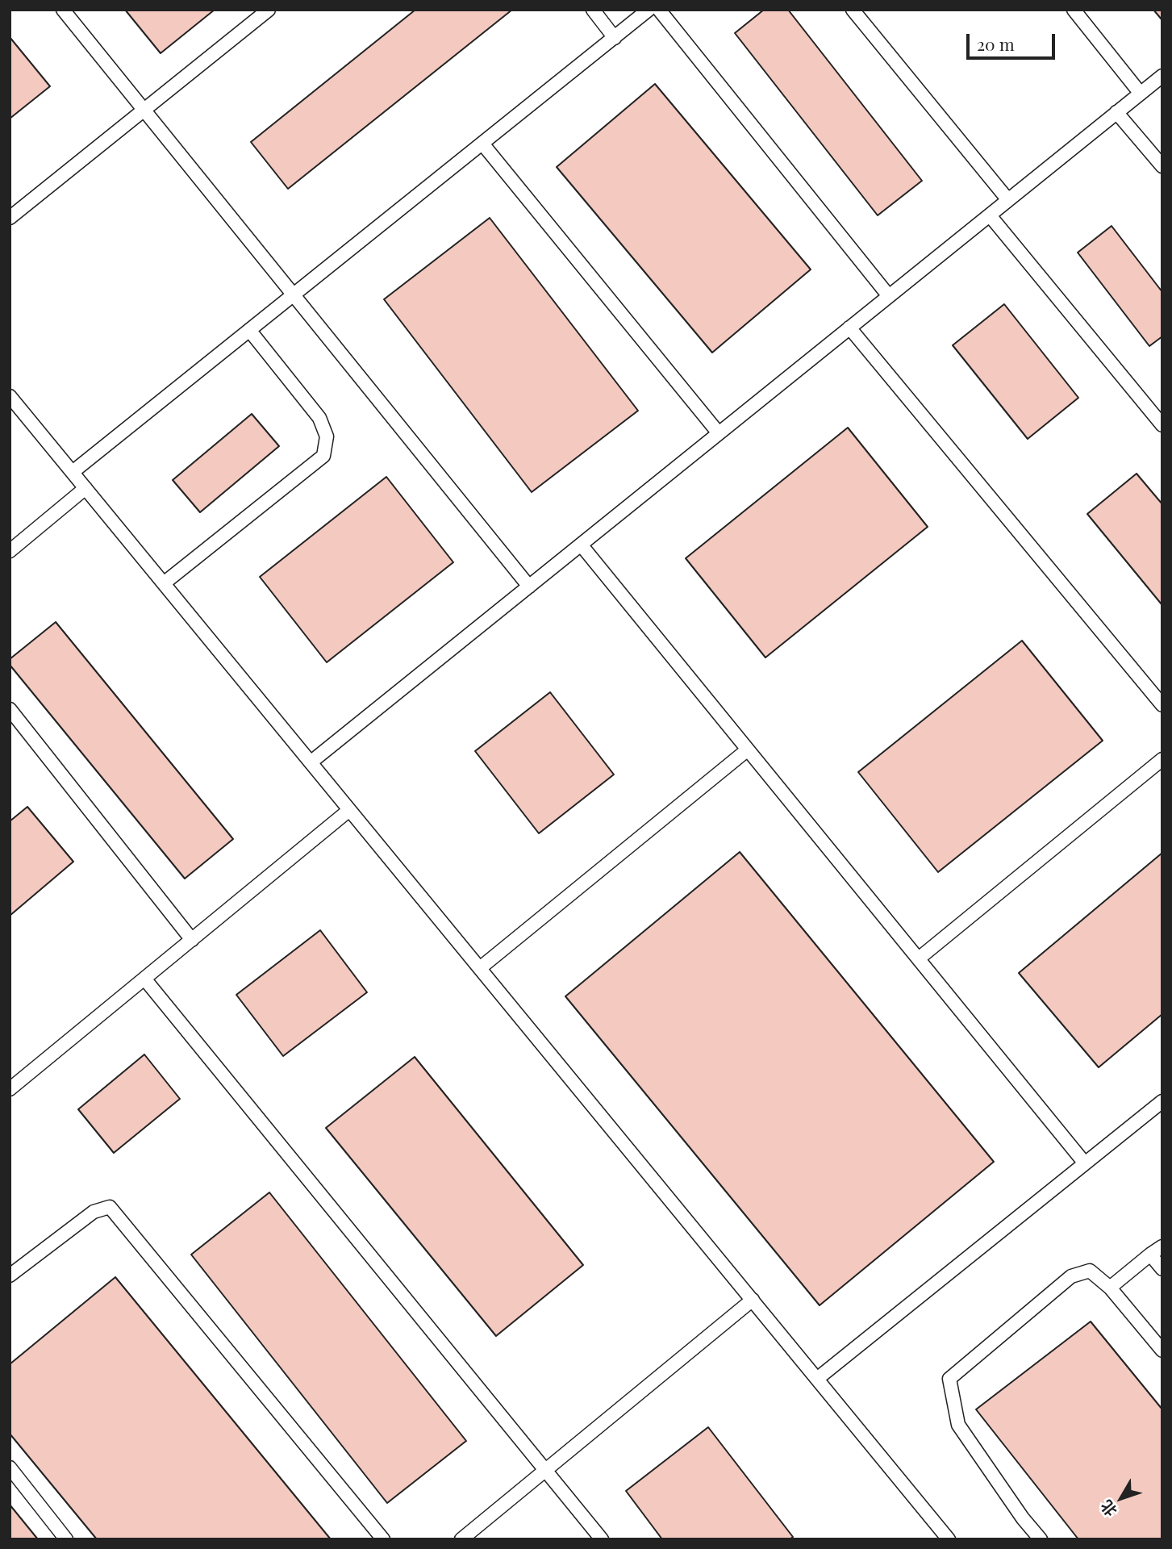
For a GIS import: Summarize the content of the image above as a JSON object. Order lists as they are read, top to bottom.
{
  "scale_bar": "20 m",
  "north": "bottom left"
}
